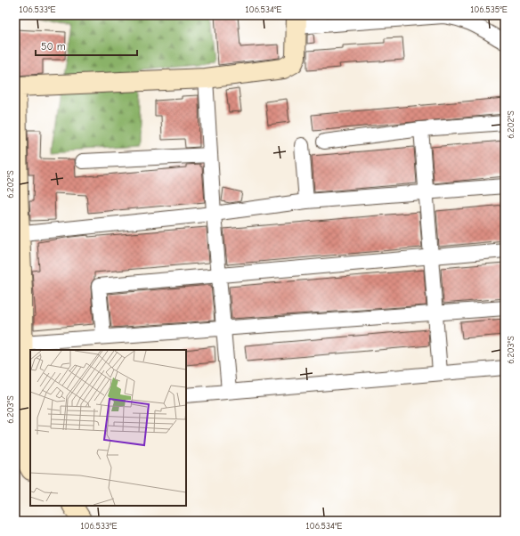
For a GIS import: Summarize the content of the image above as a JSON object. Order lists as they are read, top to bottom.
{
  "scale_bar": "50 m",
  "coordinates": [
    "106.533°E",
    "106.534°E",
    "106.535°E",
    "6.202°S",
    "6.203°S"
  ]
}
